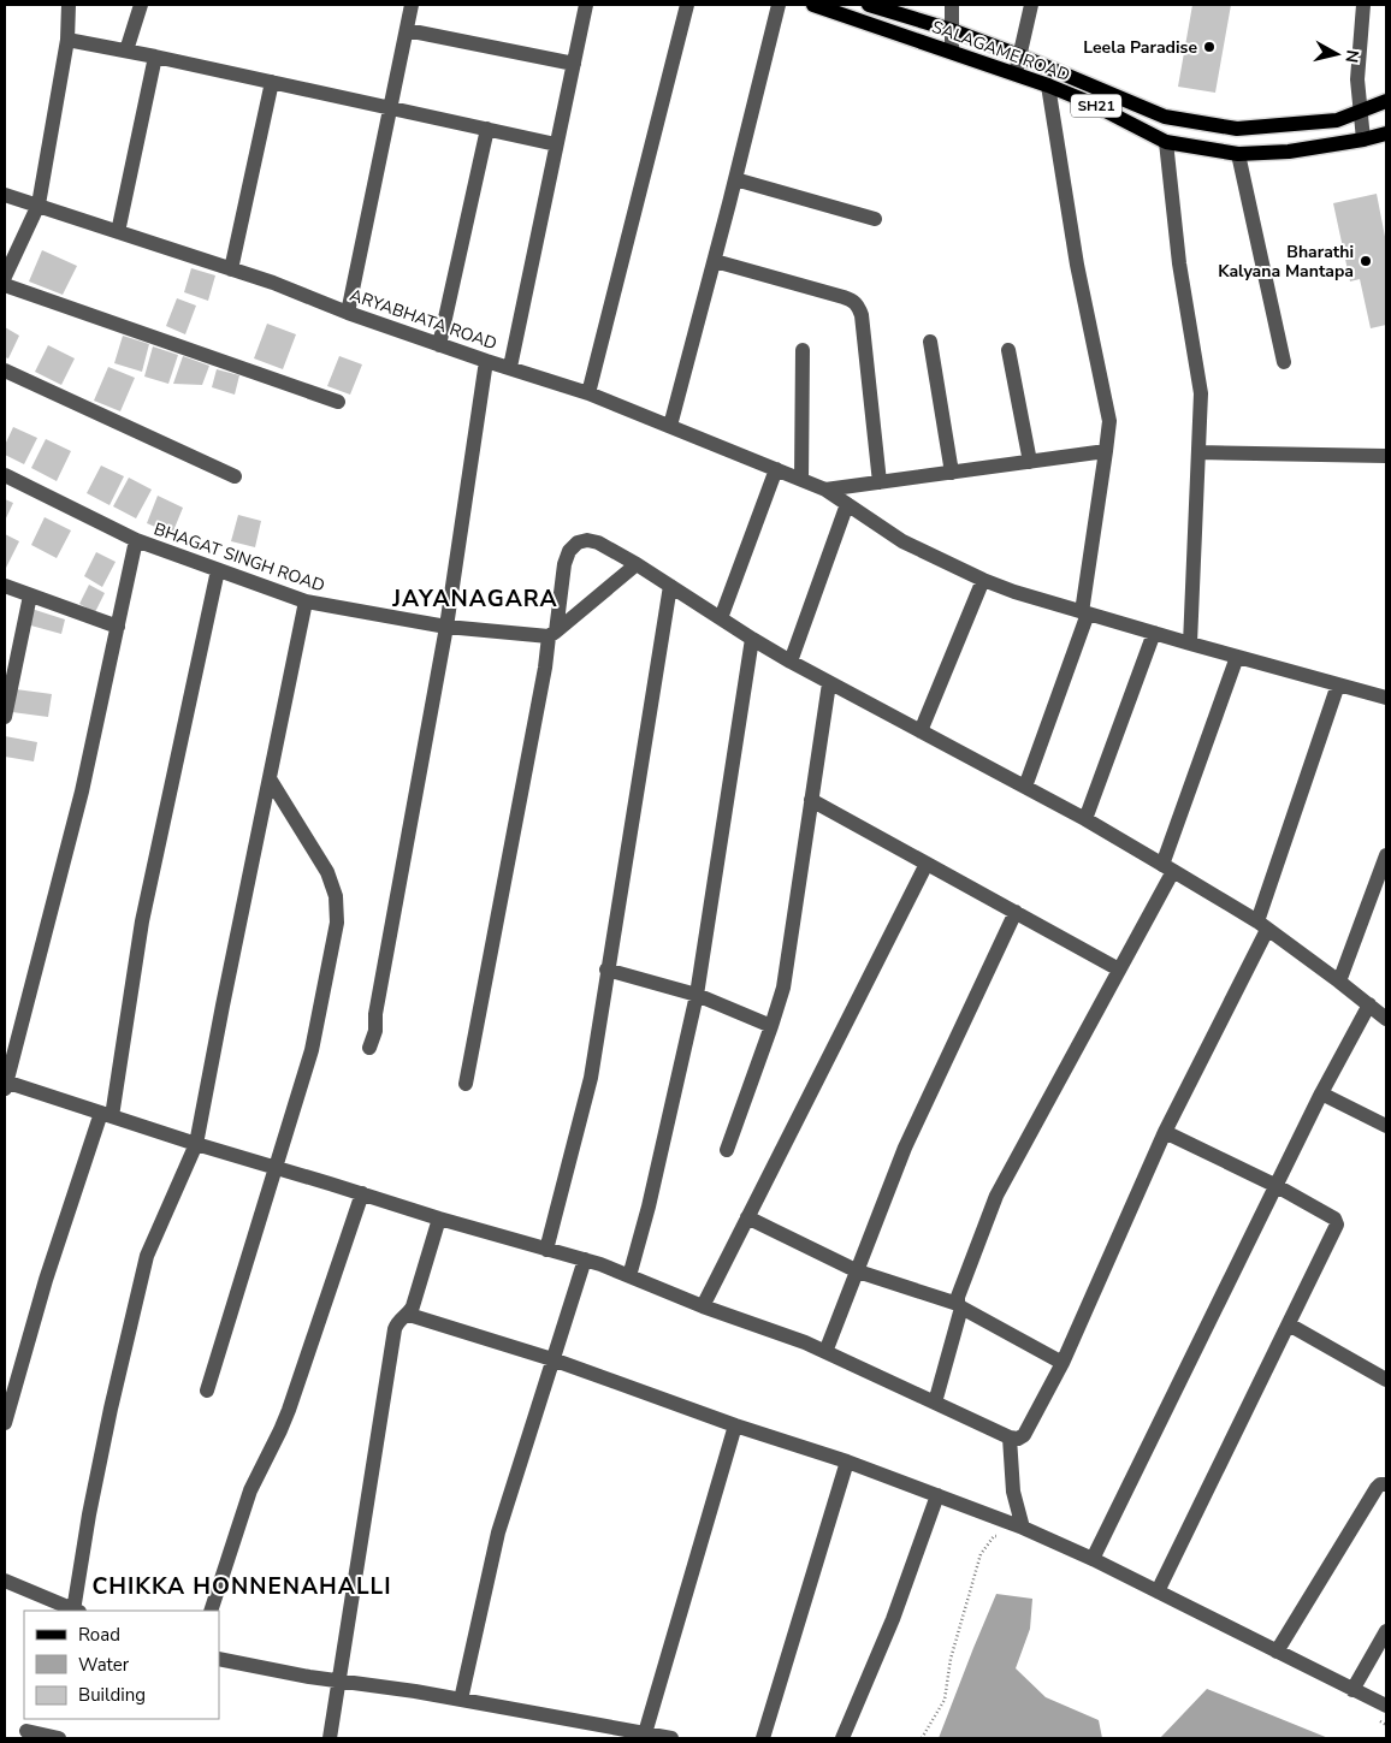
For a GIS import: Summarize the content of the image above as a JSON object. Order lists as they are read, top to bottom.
{
  "streets": {
    "main road": ["SALAGAME ROAD", "SH21"],
    "street": ["ARYABHATA ROAD", "BHAGAT SINGH ROAD"]
  },
  "districts": ["JAYANAGARA", "CHIKKA HONNENAHALLI"],
  "places": ["Leela Paradise", "Bharathi Kalyana Mantapa"],
  "legend": ["Road", "Water", "Building"],
  "north": "right"
}
